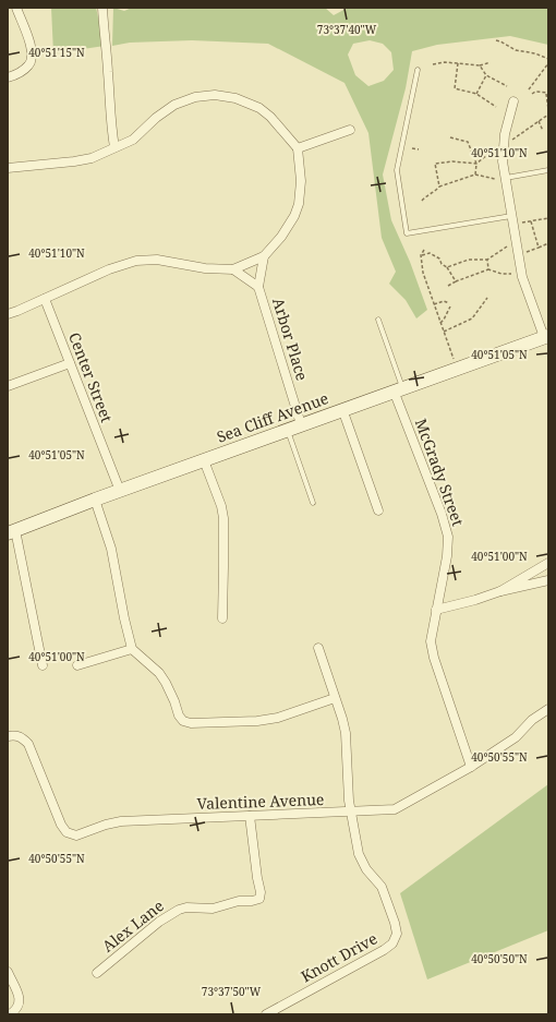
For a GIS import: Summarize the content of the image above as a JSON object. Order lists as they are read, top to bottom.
{
  "streets": {
    "street": [
      "Arbor Place",
      "Center Street",
      "Sea Cliff Avenue",
      "McGrady Street",
      "Valentine Avenue",
      "Alex Lane",
      "Knott Drive"
    ]
  },
  "crossings": [
    ["Arbor Place", "Sea Cliff Avenue"],
    ["Center Street", "Sea Cliff Avenue"],
    ["Sea Cliff Avenue", "McGrady Street"],
    ["McGrady Street", "Valentine Avenue"],
    ["Valentine Avenue", "Alex Lane"],
    ["Valentine Avenue", "Knott Drive"]
  ],
  "coordinates": [
    "73°37'40\"W",
    "40°51'15\"N",
    "40°51'10\"N",
    "40°51'05\"N",
    "40°51'00\"N",
    "40°50'55\"N",
    "40°50'50\"N",
    "73°37'50\"W"
  ]
}
